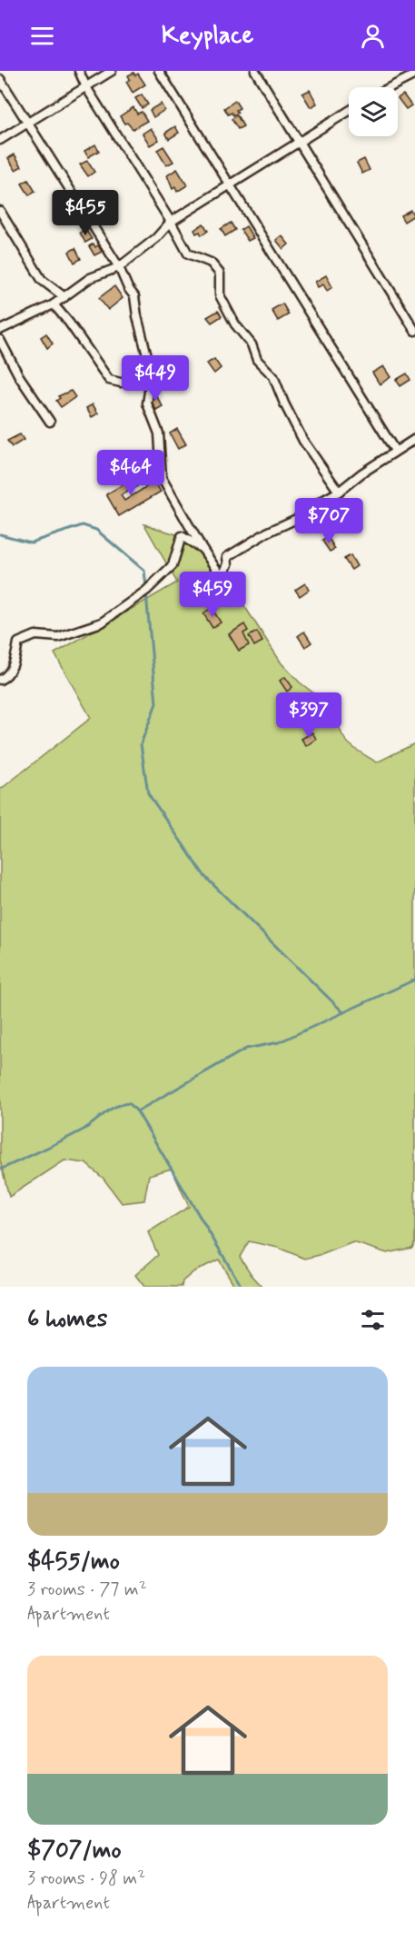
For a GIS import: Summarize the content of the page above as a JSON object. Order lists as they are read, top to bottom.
{
  "page": {
    "header": "Keyplace",
    "price": [
      "$455",
      "$449",
      "$464",
      "$707",
      "$459",
      "$397"
    ],
    "heading": "6 homes",
    "list": [
      {
        "name": "$455/mo",
        "note": "3 rooms · 77 m² · Apartment"
      },
      {
        "name": "$707/mo",
        "note": "3 rooms · 98 m² · Apartment"
      }
    ]
  }
}
